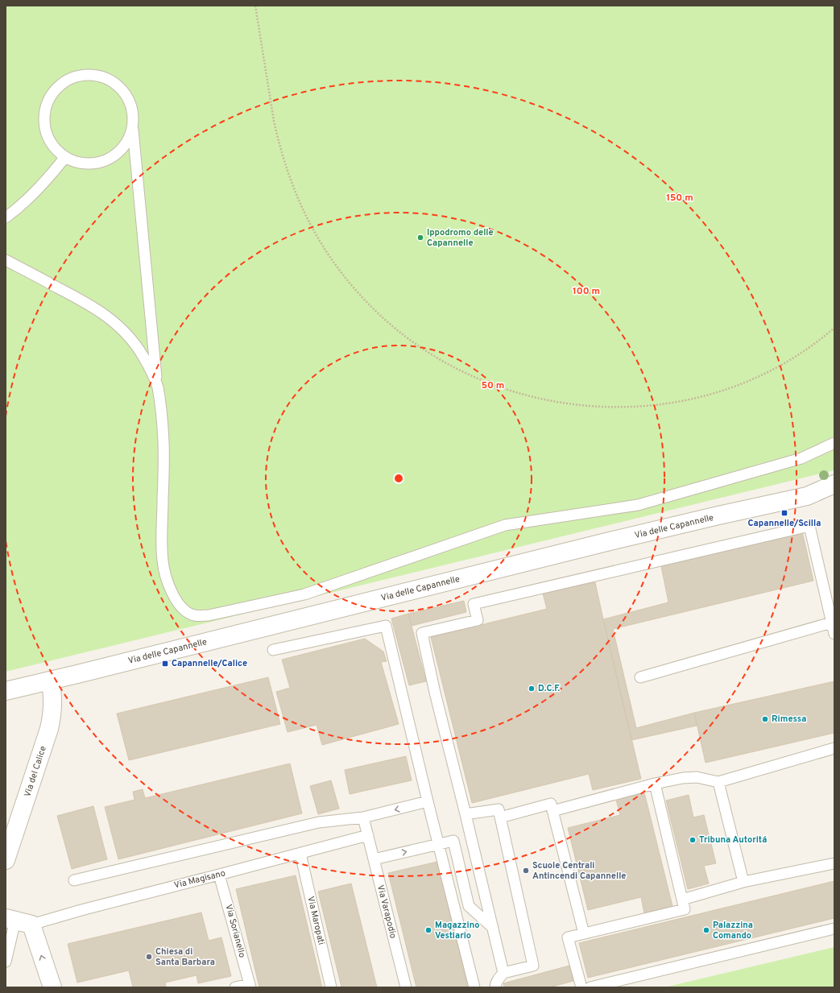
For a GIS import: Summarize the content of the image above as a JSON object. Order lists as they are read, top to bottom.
{
  "streets": {
    "street": ["Via delle Capannelle", "Via del Calice"],
    "lane": [
      "Via Magisano",
      "Via Varapodio",
      "Via Maropati",
      "Via Sorianello"
    ]
  },
  "crossings": [
    ["Via delle Capannelle", "Via del Calice"],
    ["Via Magisano", "Via Varapodio"],
    ["Via Magisano", "Via Maropati"],
    ["Via Magisano", "Via Sorianello"]
  ],
  "places": {
    "other": [
      "Ippodromo delle Capannelle",
      "D.C.F.",
      "Rimessa",
      "Tribuna Autoritá",
      "Scuole Centrali Antincendi Capannelle",
      "Magazzino Vestiario",
      "Palazzina Comando",
      "Chiesa di Santa Barbara"
    ],
    "transit": ["Capannelle/Scilla", "Capannelle/Calice"]
  },
  "rings": ["150 m", "100 m", "50 m"]
}
